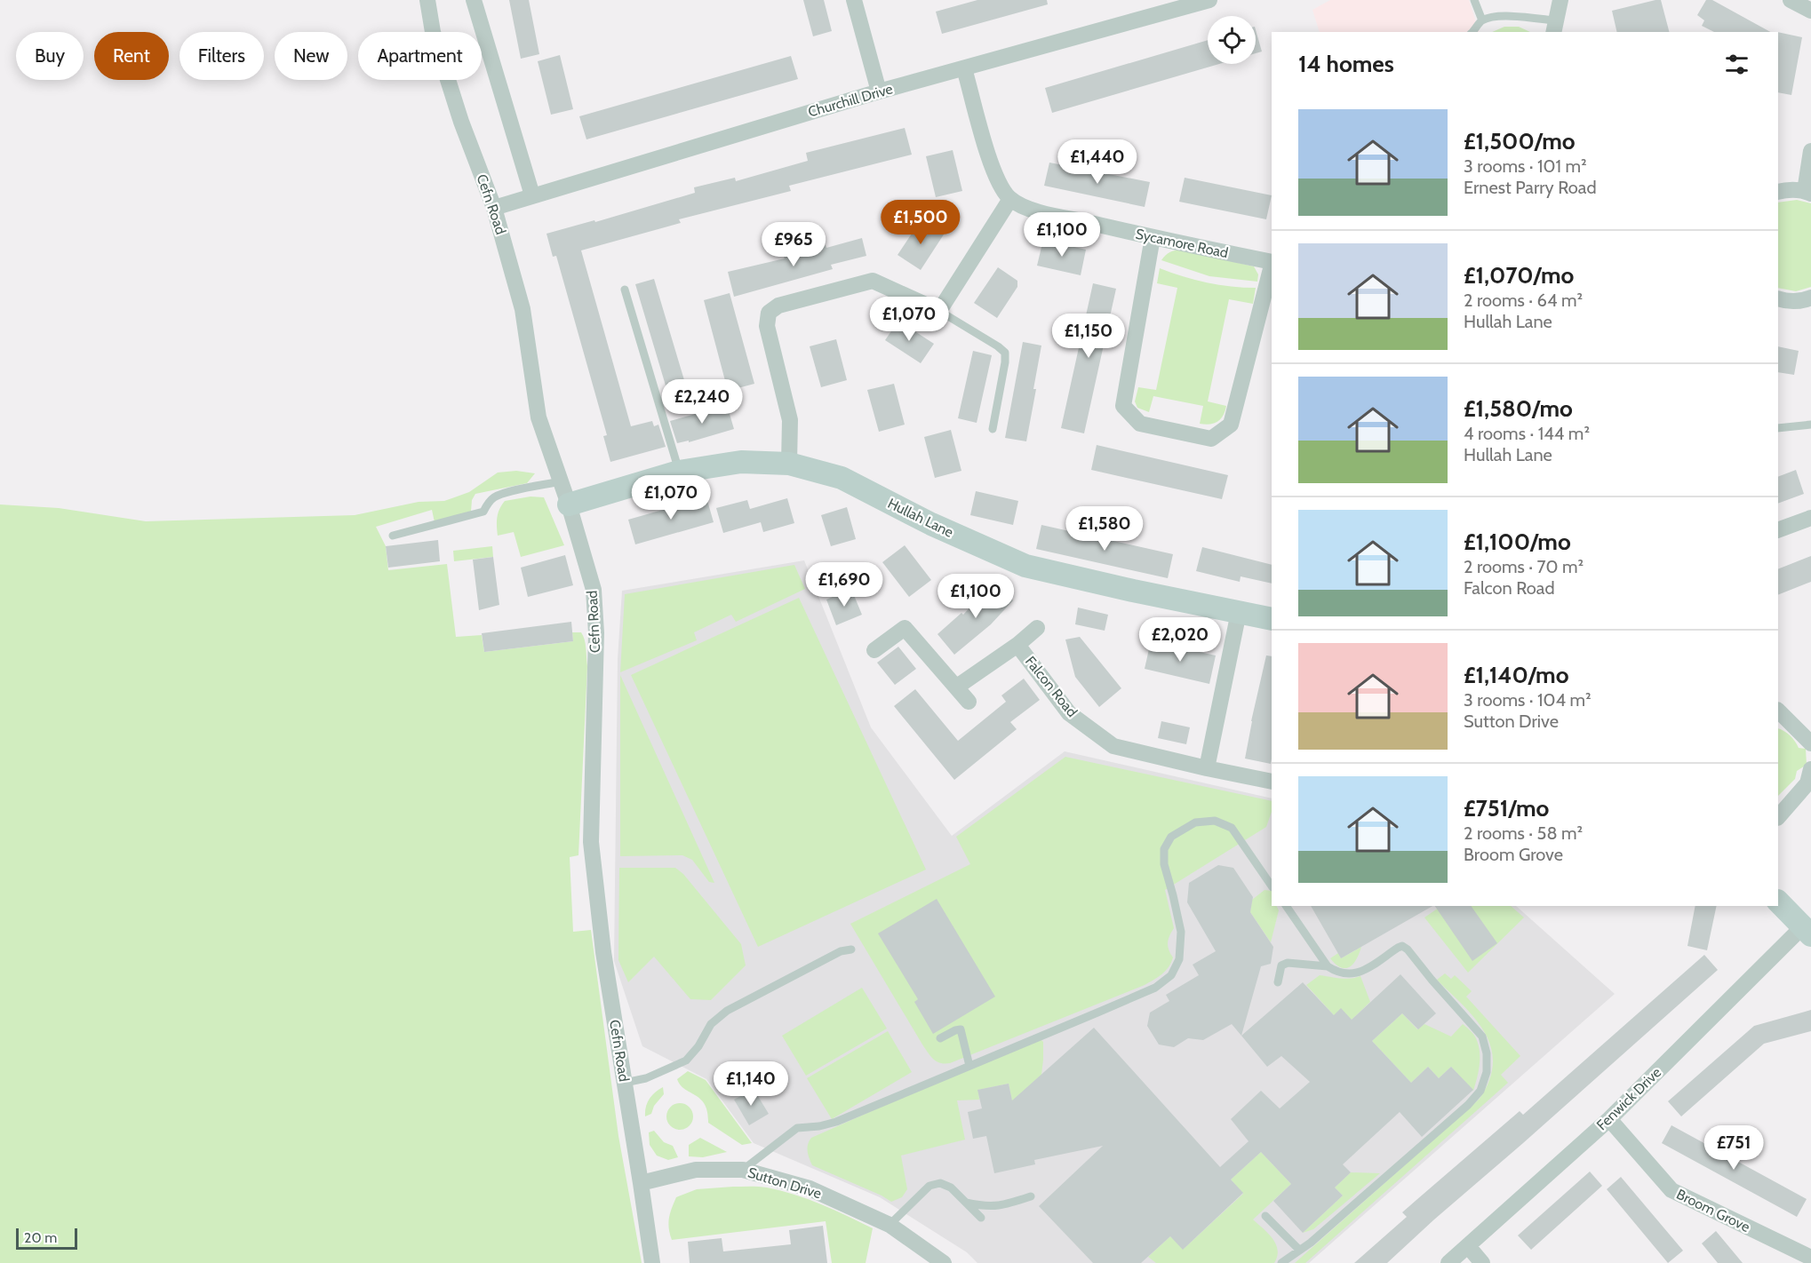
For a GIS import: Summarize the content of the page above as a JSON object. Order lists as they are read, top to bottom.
{
  "streets": {
    "street": [
      "Churchill Drive",
      "Cefn Road",
      "Sycamore Road",
      "Hullah Lane",
      "Falcon Road",
      "Fenwick Drive",
      "Sutton Drive",
      "Broom Grove"
    ]
  },
  "crossings": [
    ["Churchill Drive", "Cefn Road"],
    ["Cefn Road", "Hullah Lane"],
    ["Cefn Road", "Sutton Drive"],
    ["Fenwick Drive", "Broom Grove"]
  ],
  "scale_bar": "20 m",
  "page": {
    "chip": [
      "Buy",
      "Rent",
      "Filters",
      "New",
      "Apartment"
    ],
    "heading": "14 homes",
    "list": [
      {
        "name": "£1,500/mo",
        "note": "3 rooms · 101 m² · Ernest Parry Road"
      },
      {
        "name": "£1,070/mo",
        "note": "2 rooms · 64 m² · Hullah Lane"
      },
      {
        "name": "£1,580/mo",
        "note": "4 rooms · 144 m² · Hullah Lane"
      },
      {
        "name": "£1,100/mo",
        "note": "2 rooms · 70 m² · Falcon Road"
      },
      {
        "name": "£1,140/mo",
        "note": "3 rooms · 104 m² · Sutton Drive"
      },
      {
        "name": "£751/mo",
        "note": "2 rooms · 58 m² · Broom Grove"
      }
    ],
    "price": [
      "£1,440",
      "£1,500",
      "£1,100",
      "£965",
      "£1,070",
      "£1,150",
      "£2,240",
      "£1,070",
      "£1,580",
      "£1,690",
      "£1,100",
      "£2,020",
      "£1,140",
      "£751"
    ],
    "scale": "20 m"
  }
}
